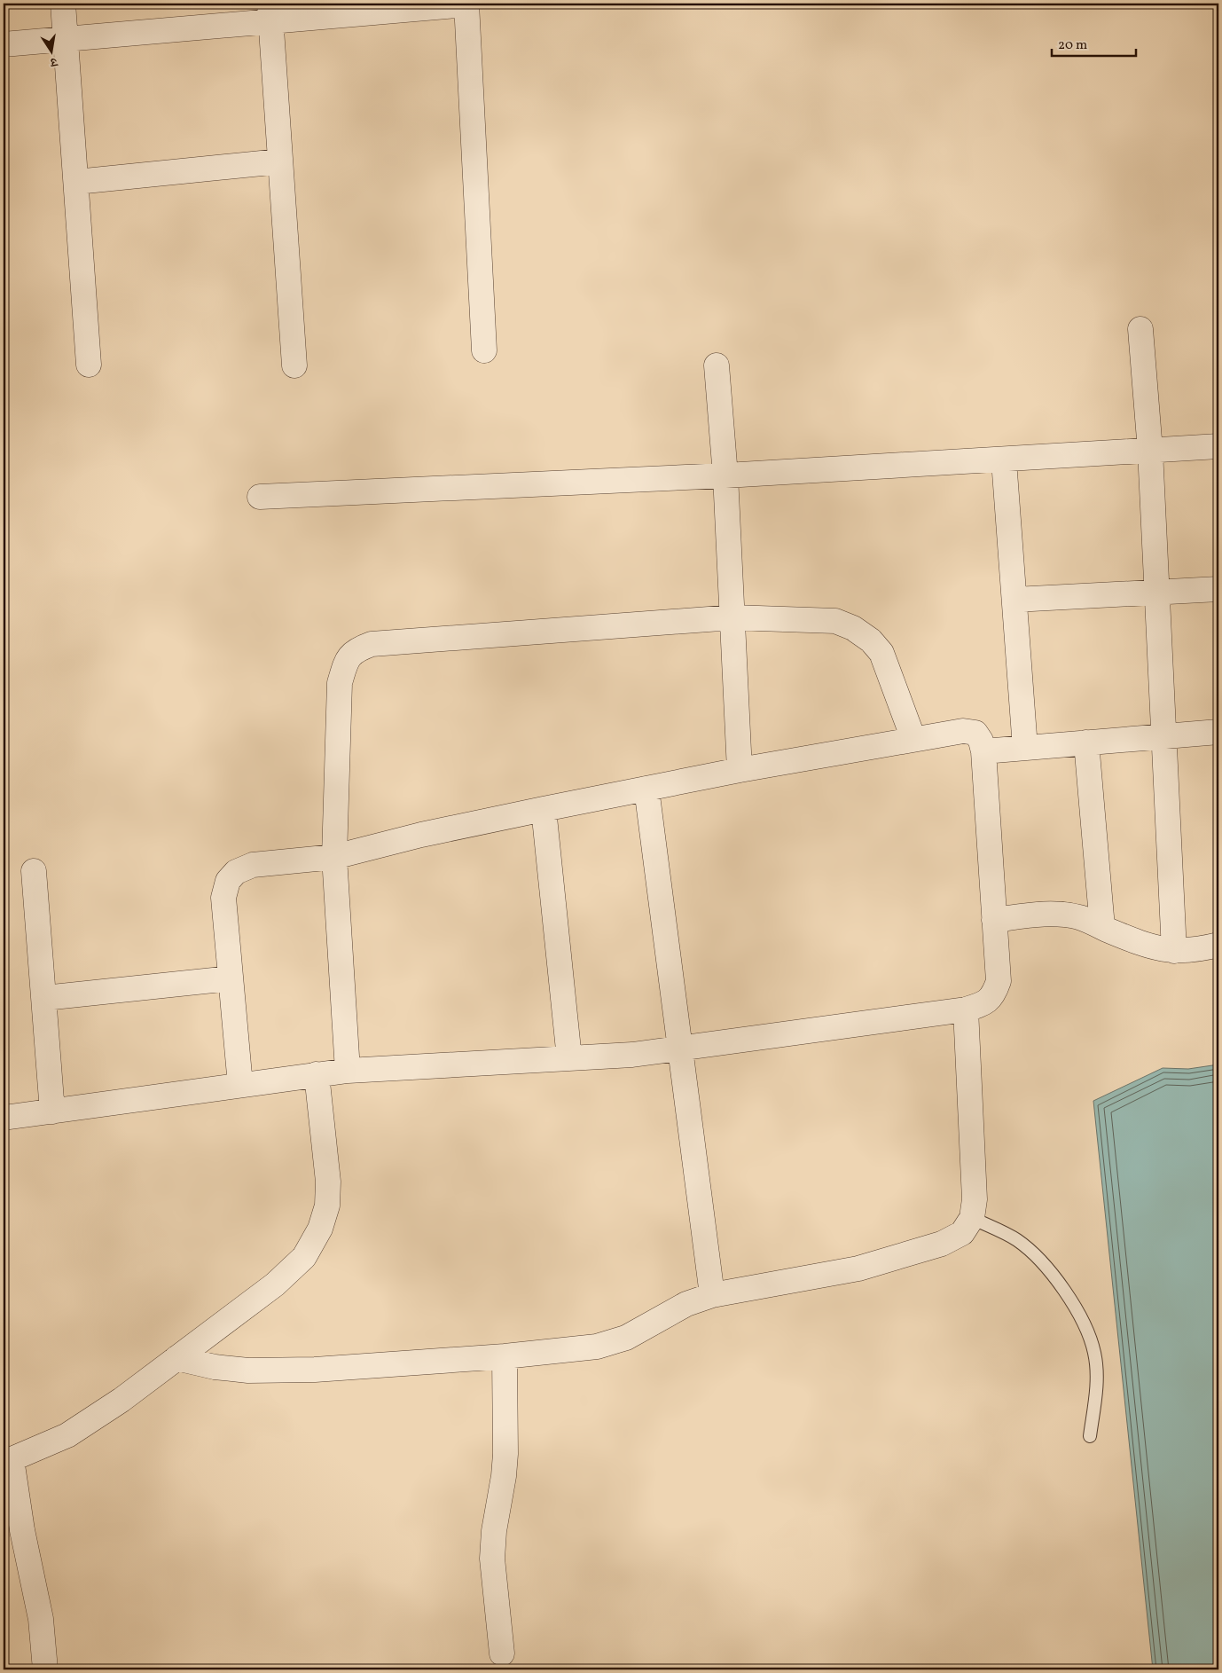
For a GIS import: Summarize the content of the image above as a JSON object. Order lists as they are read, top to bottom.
{
  "scale_bar": "20 m",
  "north": "bottom"
}
